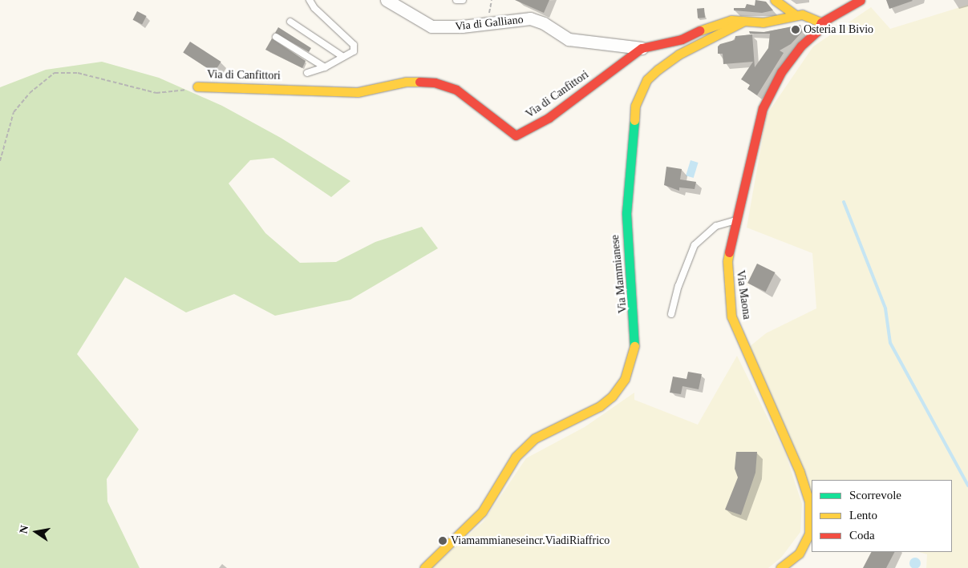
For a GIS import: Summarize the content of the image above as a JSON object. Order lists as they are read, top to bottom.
{
  "streets": {
    "main road": ["Via di Canfittori", "Via Mammianese", "Via Maona"],
    "street": ["Via di Galliano"]
  },
  "crossings": [
    ["Via di Galliano", "Via di Canfittori"],
    ["Via di Canfittori", "Via Mammianese"],
    ["Via Mammianese", "Via Maona"]
  ],
  "places": ["Osteria Il Bivio", "Viamammianeseincr.ViadiRiaffrico"],
  "legend": ["Scorrevole", "Lento", "Coda"],
  "north": "left"
}
